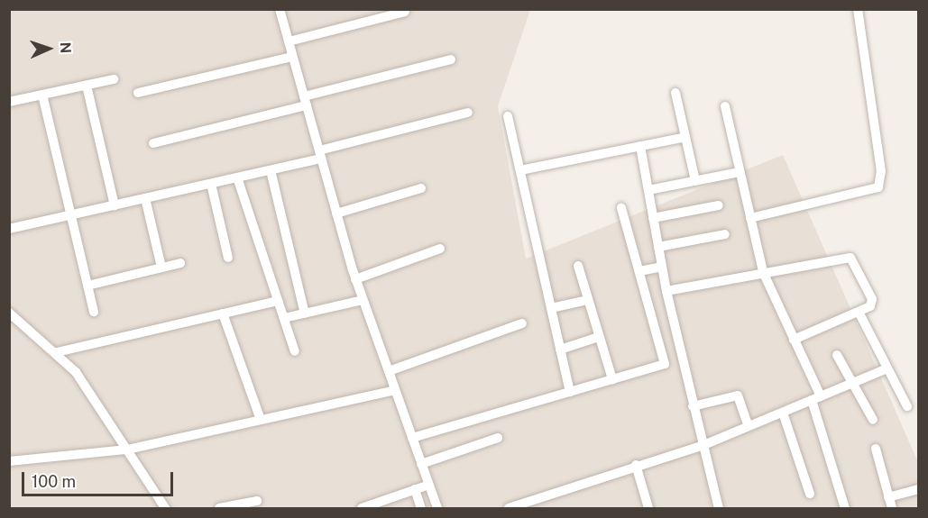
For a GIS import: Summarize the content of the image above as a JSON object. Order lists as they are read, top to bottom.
{
  "scale_bar": "100 m",
  "north": "right"
}
